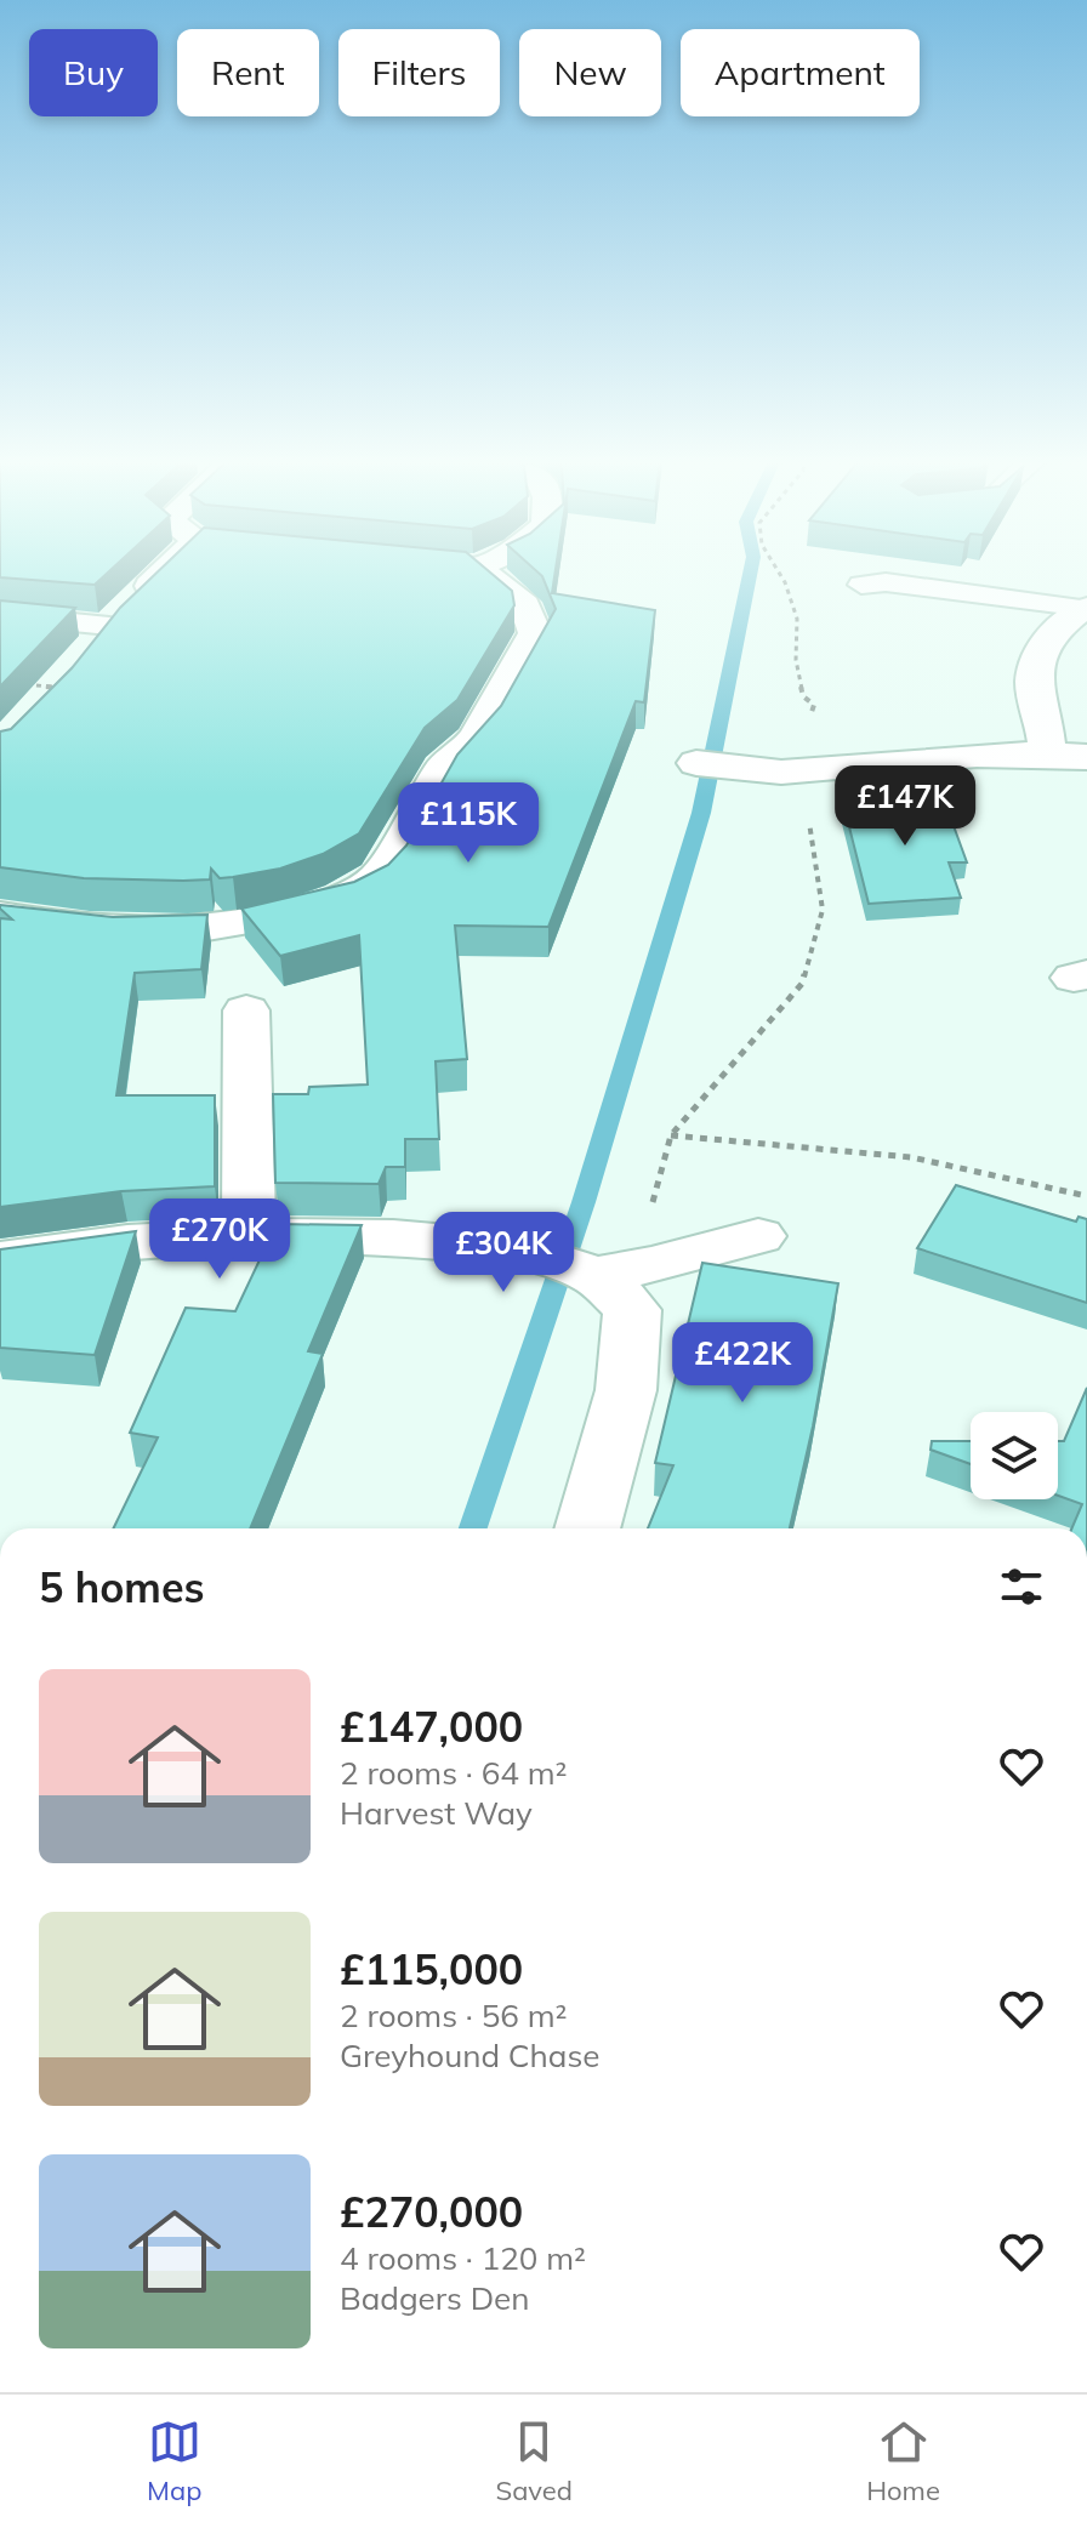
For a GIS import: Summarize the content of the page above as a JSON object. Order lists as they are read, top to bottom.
{
  "page": {
    "chip": [
      "Buy",
      "Rent",
      "Filters",
      "New",
      "Apartment"
    ],
    "price": [
      "£147K",
      "£115K",
      "£270K",
      "£304K",
      "£422K"
    ],
    "heading": "5 homes",
    "list": [
      {
        "name": "£147,000",
        "note": "2 rooms · 64 m² · Harvest Way"
      },
      {
        "name": "£115,000",
        "note": "2 rooms · 56 m² · Greyhound Chase"
      },
      {
        "name": "£270,000",
        "note": "4 rooms · 120 m² · Badgers Den"
      }
    ],
    "tabs": ["Map", "Saved", "Home"]
  }
}
